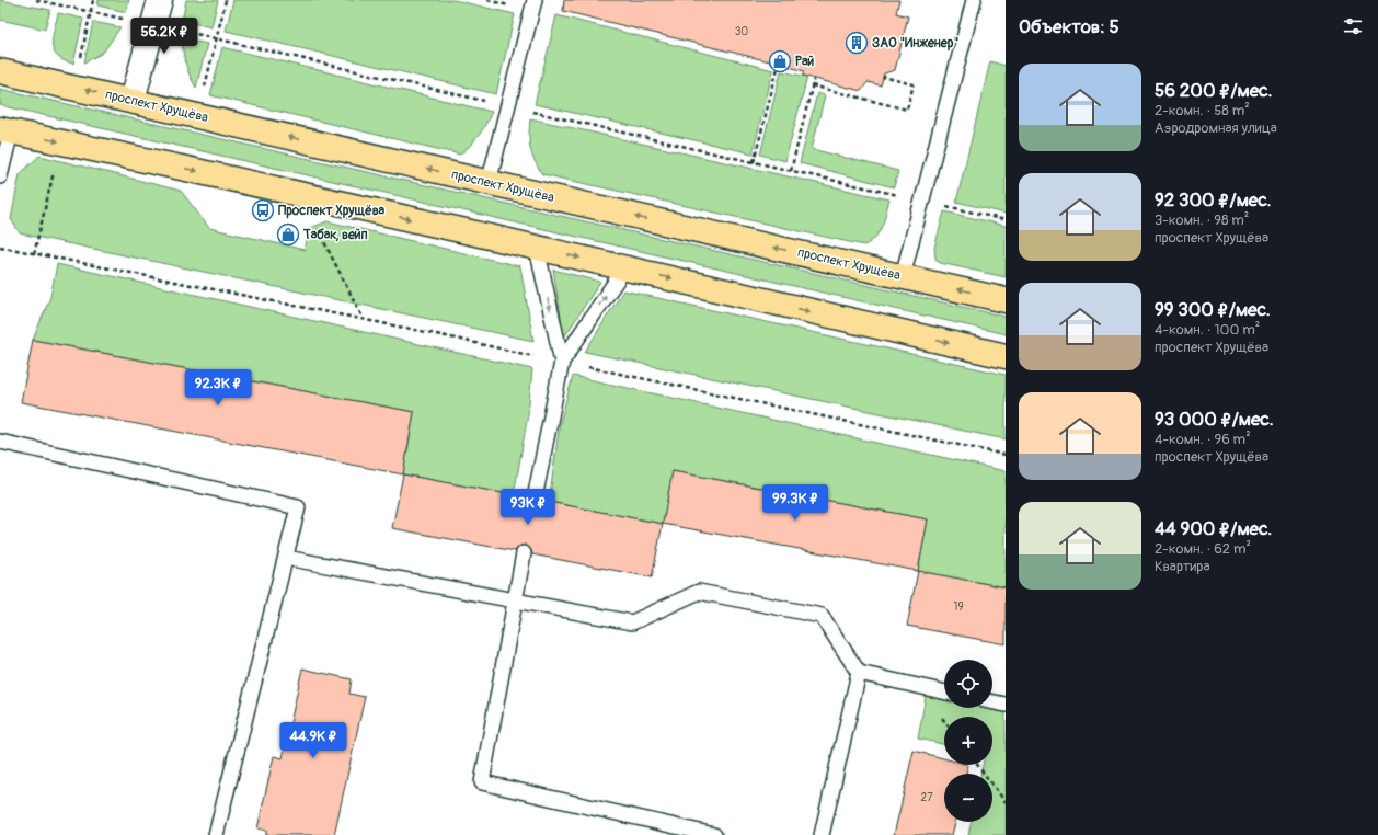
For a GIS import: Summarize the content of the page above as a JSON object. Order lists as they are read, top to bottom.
{
  "streets": {
    "main road": ["проспект Хрущёва"]
  },
  "places": {
    "building": ["ЗАО \"Инженер\""],
    "shop": ["Рай", "Табак, вейп"],
    "bus stop": ["Проспект Хрущёва"]
  },
  "house_numbers": ["30", "19", "27"],
  "page": {
    "heading": "Объектов: 5",
    "price": [
      "56.2K ₽",
      "92.3K ₽",
      "99.3K ₽",
      "93K ₽",
      "44.9K ₽"
    ],
    "list": [
      {
        "name": "56 200 ₽/мес.",
        "note": "2-комн. · 58 m² · Аэродромная улица"
      },
      {
        "name": "92 300 ₽/мес.",
        "note": "3-комн. · 98 m² · проспект Хрущёва"
      },
      {
        "name": "99 300 ₽/мес.",
        "note": "4-комн. · 100 m² · проспект Хрущёва"
      },
      {
        "name": "93 000 ₽/мес.",
        "note": "4-комн. · 96 m² · проспект Хрущёва"
      },
      {
        "name": "44 900 ₽/мес.",
        "note": "2-комн. · 62 m² · Квартира"
      }
    ],
    "map_buttons": ["+", "−"]
  }
}
